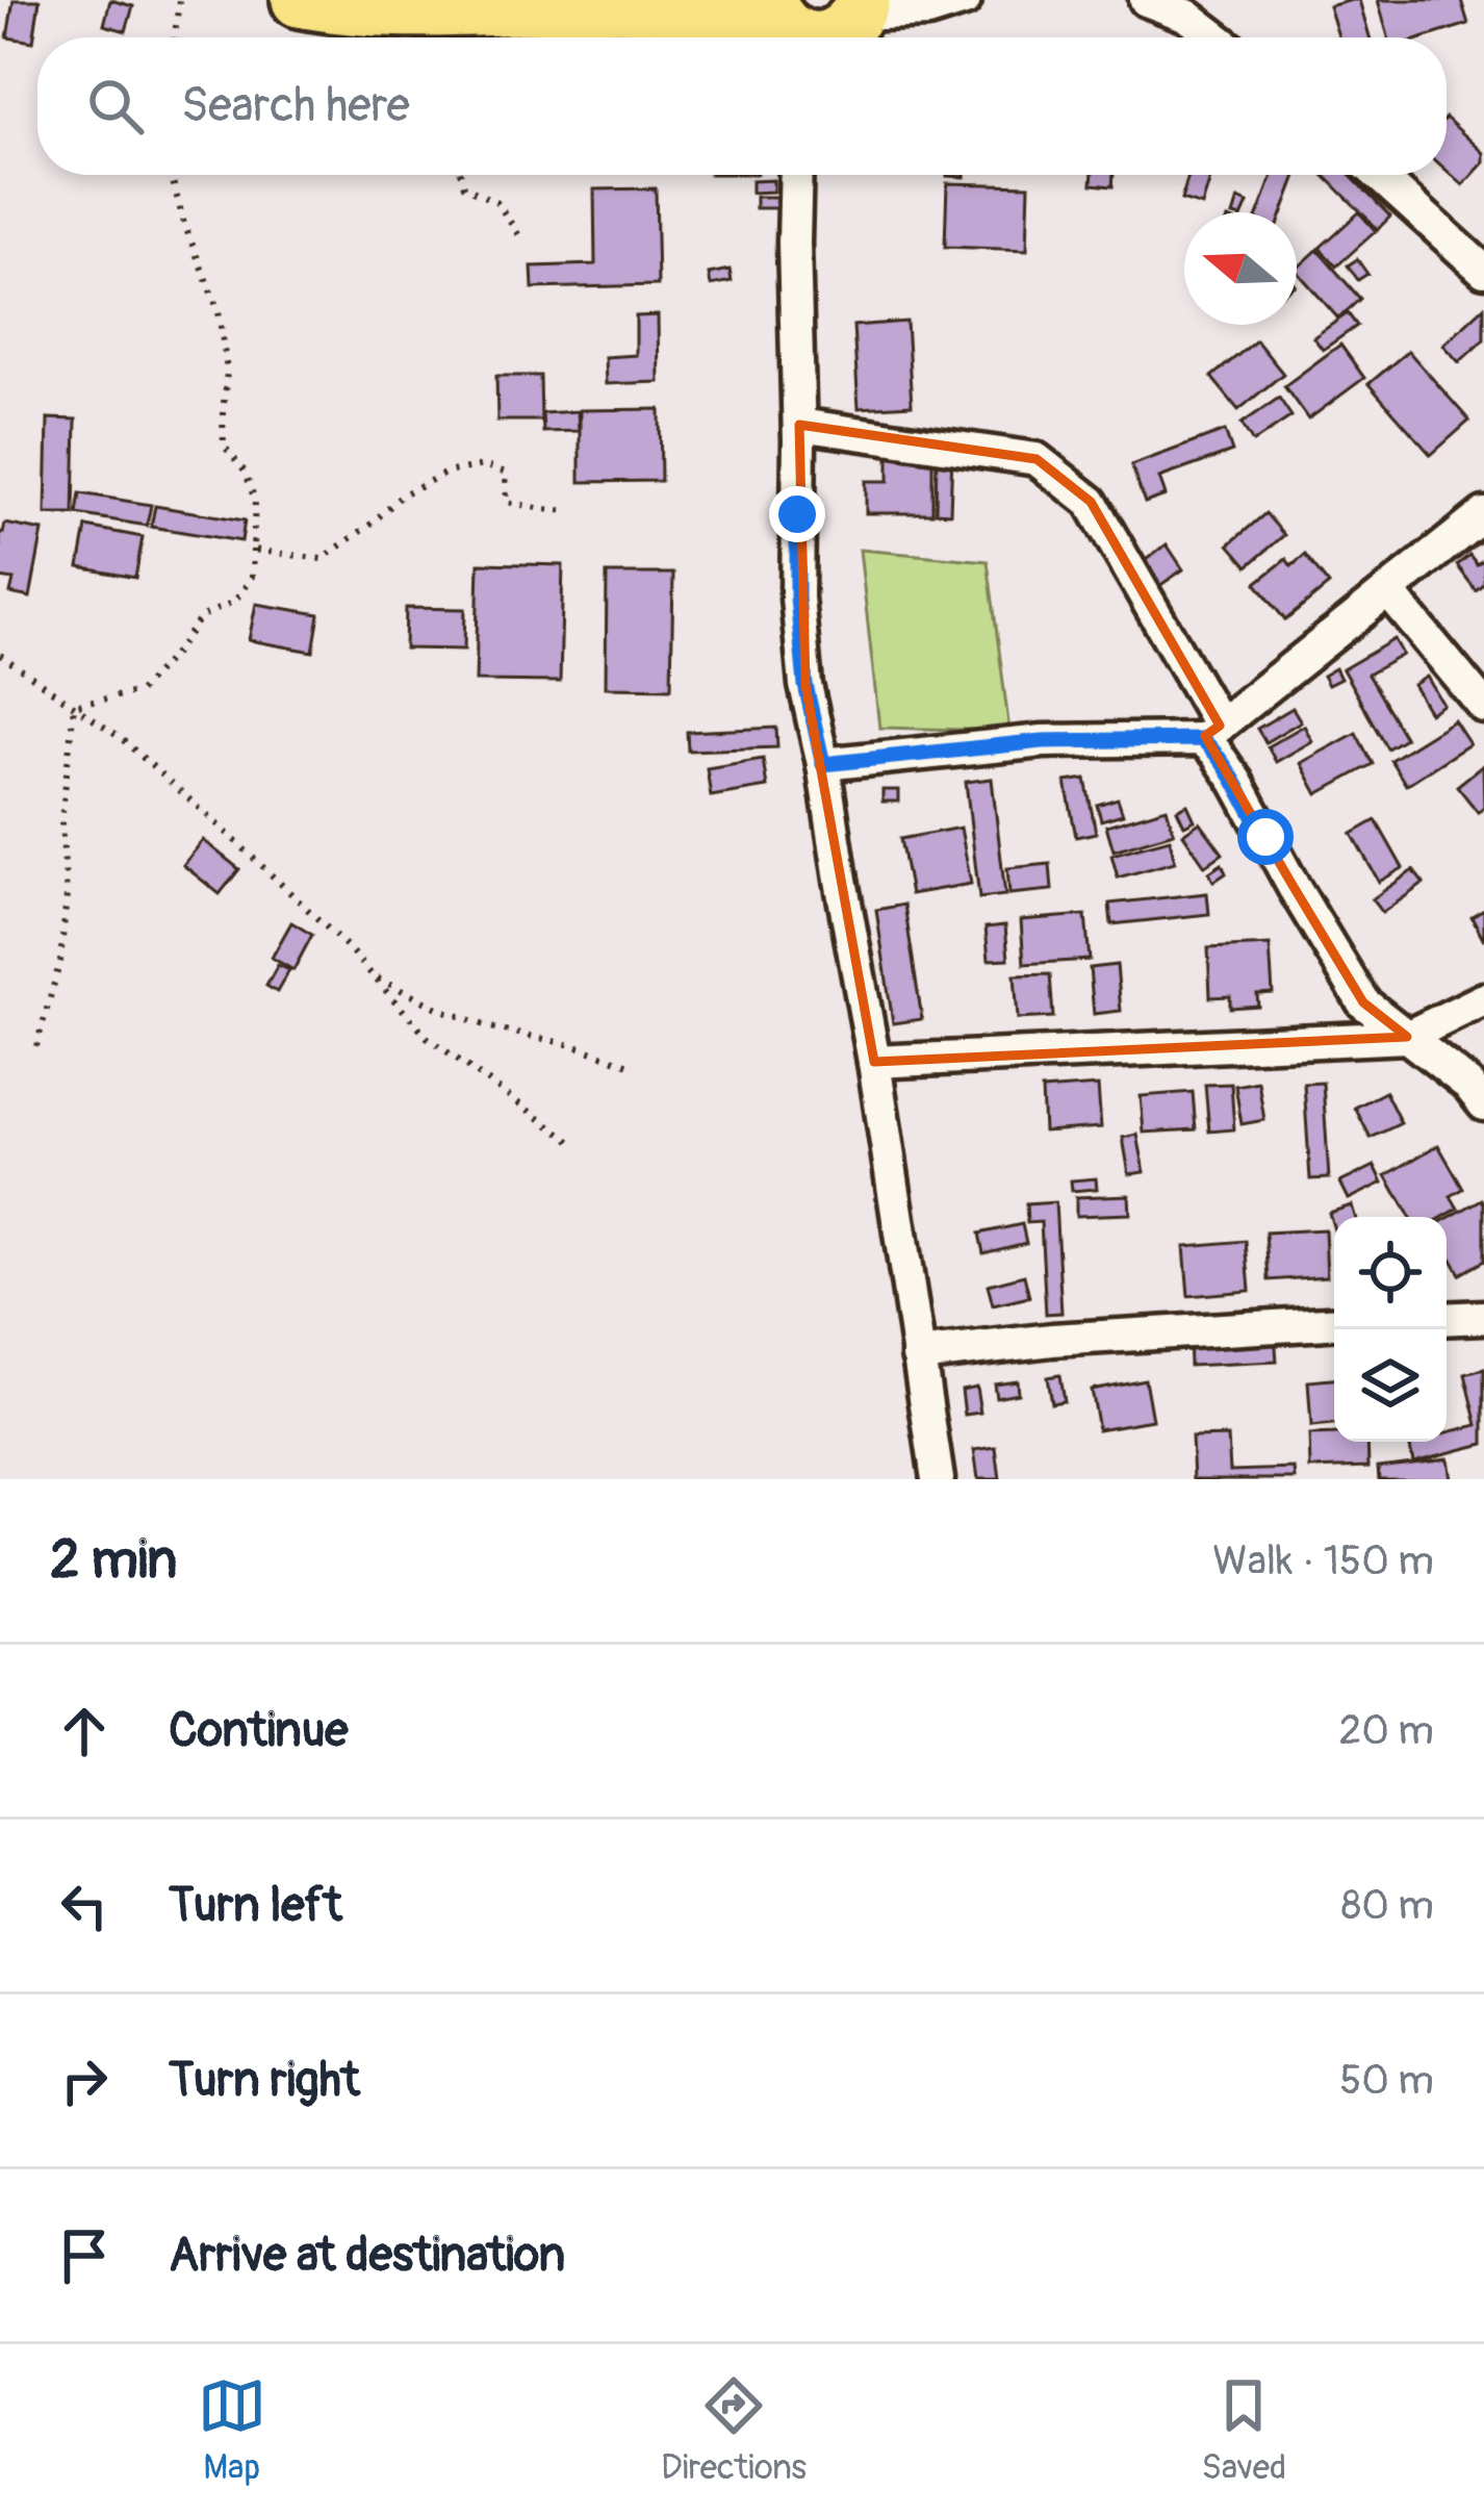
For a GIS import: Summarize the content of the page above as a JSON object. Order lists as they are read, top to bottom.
{
  "north": "left",
  "page": {
    "search": "Search here",
    "heading": ["2 min", "Walk · 150 m"],
    "list": [
      ["Continue", "20 m"],
      ["Turn left", "80 m"],
      ["Turn right", "50 m"],
      "Arrive at destination"
    ],
    "nav": ["Map", "Directions", "Saved"]
  }
}
